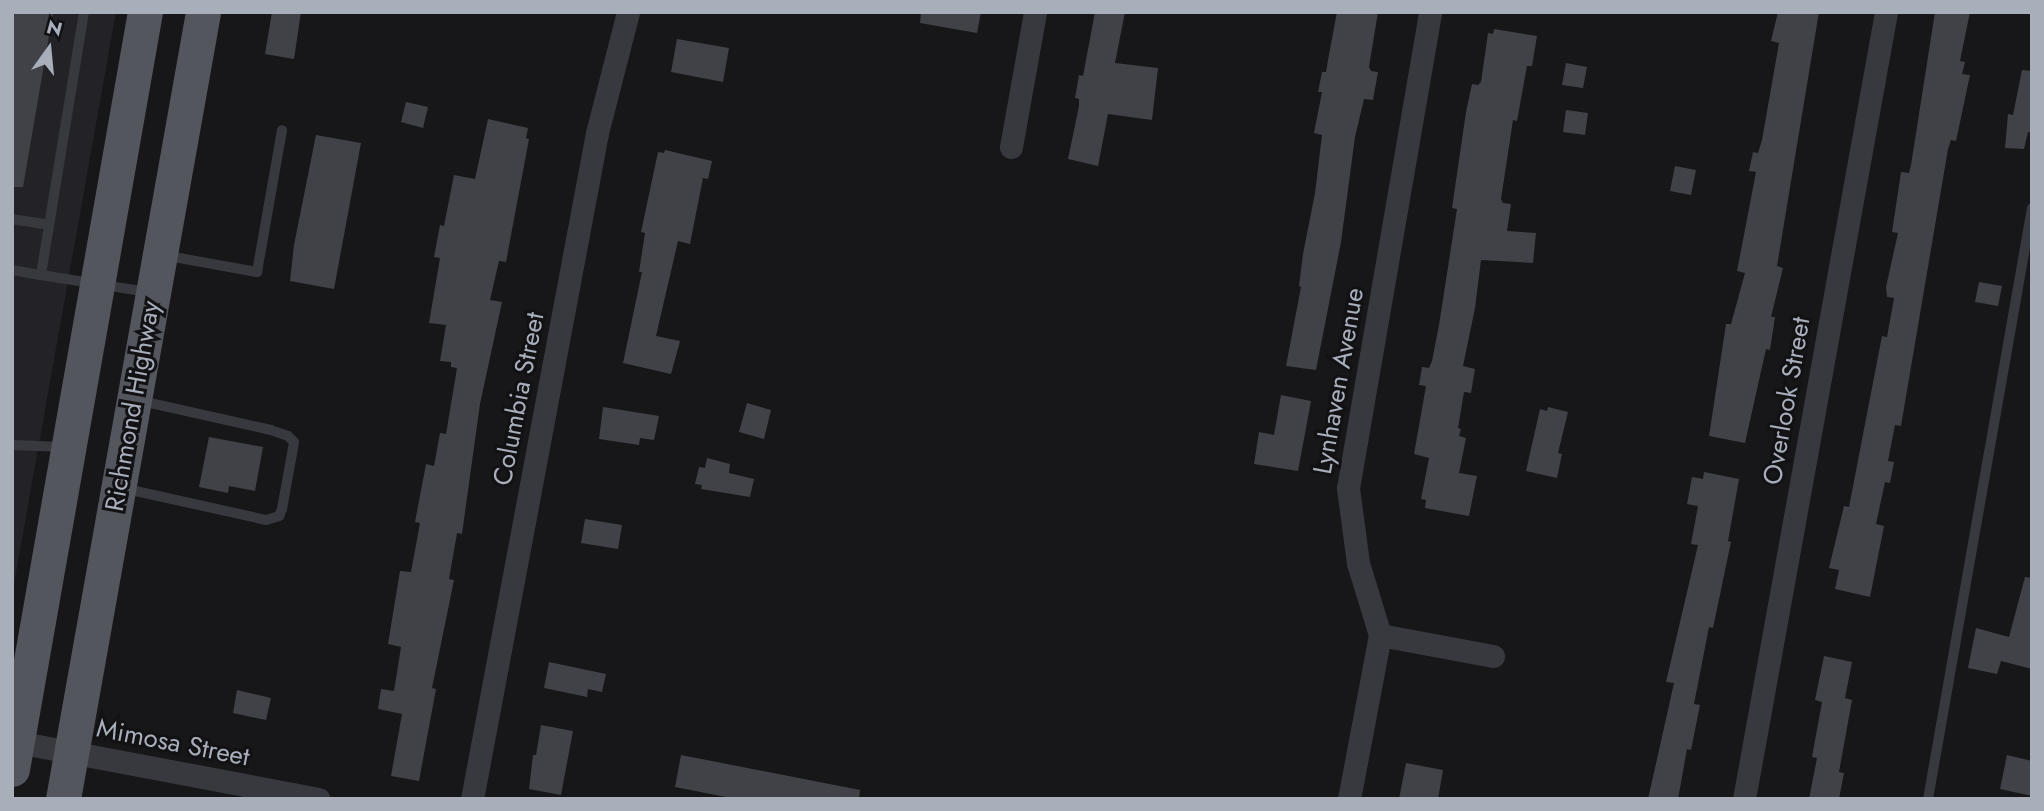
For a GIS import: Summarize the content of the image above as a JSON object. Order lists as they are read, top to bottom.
{
  "streets": {
    "main road": ["Richmond Highway"],
    "street": [
      "Lynhaven Avenue",
      "Columbia Street",
      "Overlook Street",
      "Mimosa Street"
    ]
  },
  "crossings": [
    ["Richmond Highway", "Mimosa Street"]
  ],
  "north": "top"
}
